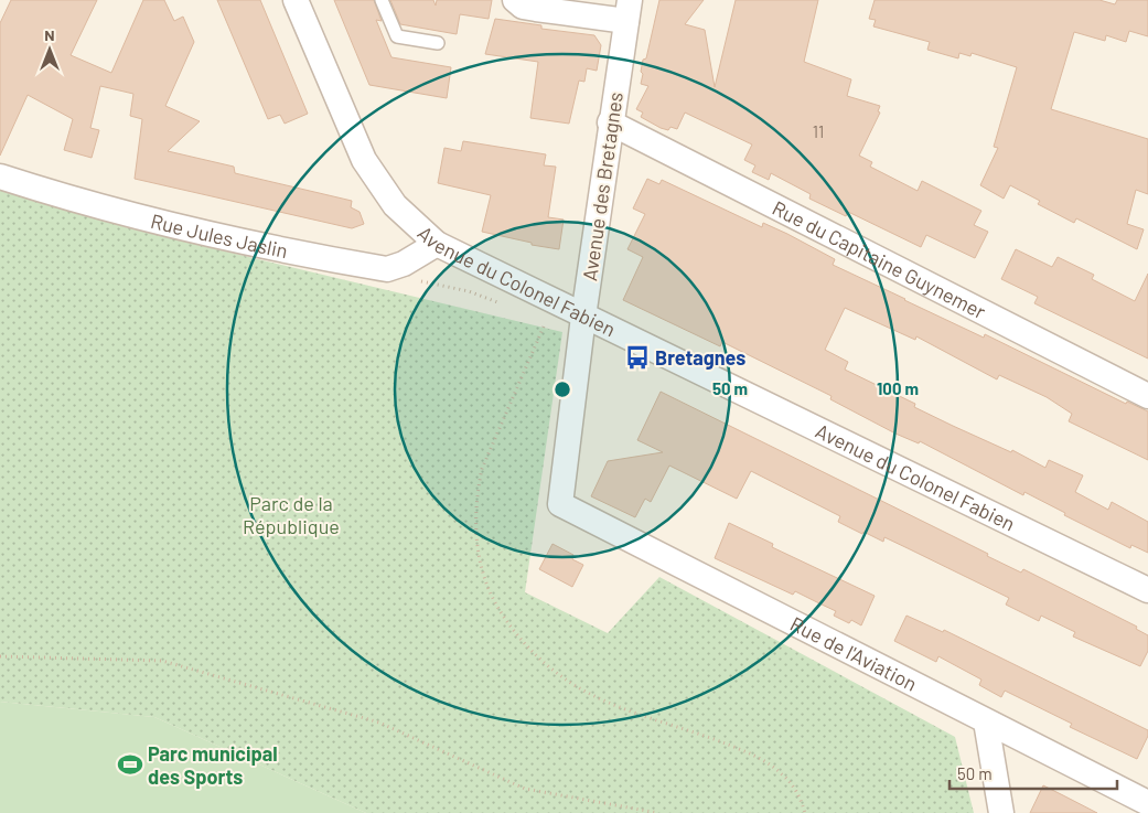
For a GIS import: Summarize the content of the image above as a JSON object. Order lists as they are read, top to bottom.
{
  "streets": {
    "street": [
      "Avenue des Bretagnes",
      "Rue Jules Jaslin",
      "Rue du Capitaine Guynemer",
      "Avenue du Colonel Fabien",
      "Rue de l'Aviation"
    ]
  },
  "crossings": [
    ["Avenue des Bretagnes", "Rue du Capitaine Guynemer"],
    ["Avenue des Bretagnes", "Avenue du Colonel Fabien"],
    ["Avenue des Bretagnes", "Rue de l'Aviation"]
  ],
  "parks": ["Parc de la République"],
  "places": {
    "bus stop": ["Bretagnes"],
    "sports": ["Parc municipal des Sports"]
  },
  "house_numbers": ["11"],
  "scale_bar": "50 m",
  "north": "top",
  "rings": ["50 m", "100 m"]
}
